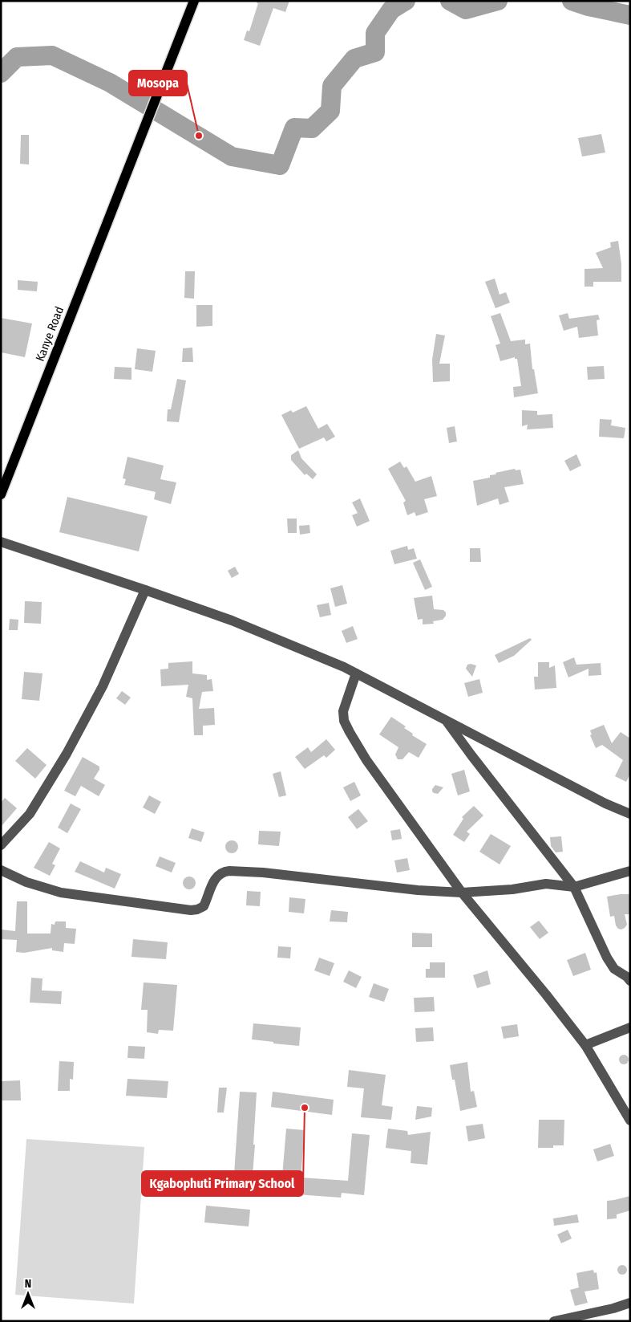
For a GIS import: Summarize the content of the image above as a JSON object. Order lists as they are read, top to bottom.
{
  "streets": {
    "main road": ["Kanye Road"]
  },
  "places": ["Mosopa", "Kgabophuti Primary School"],
  "north": "top"
}
